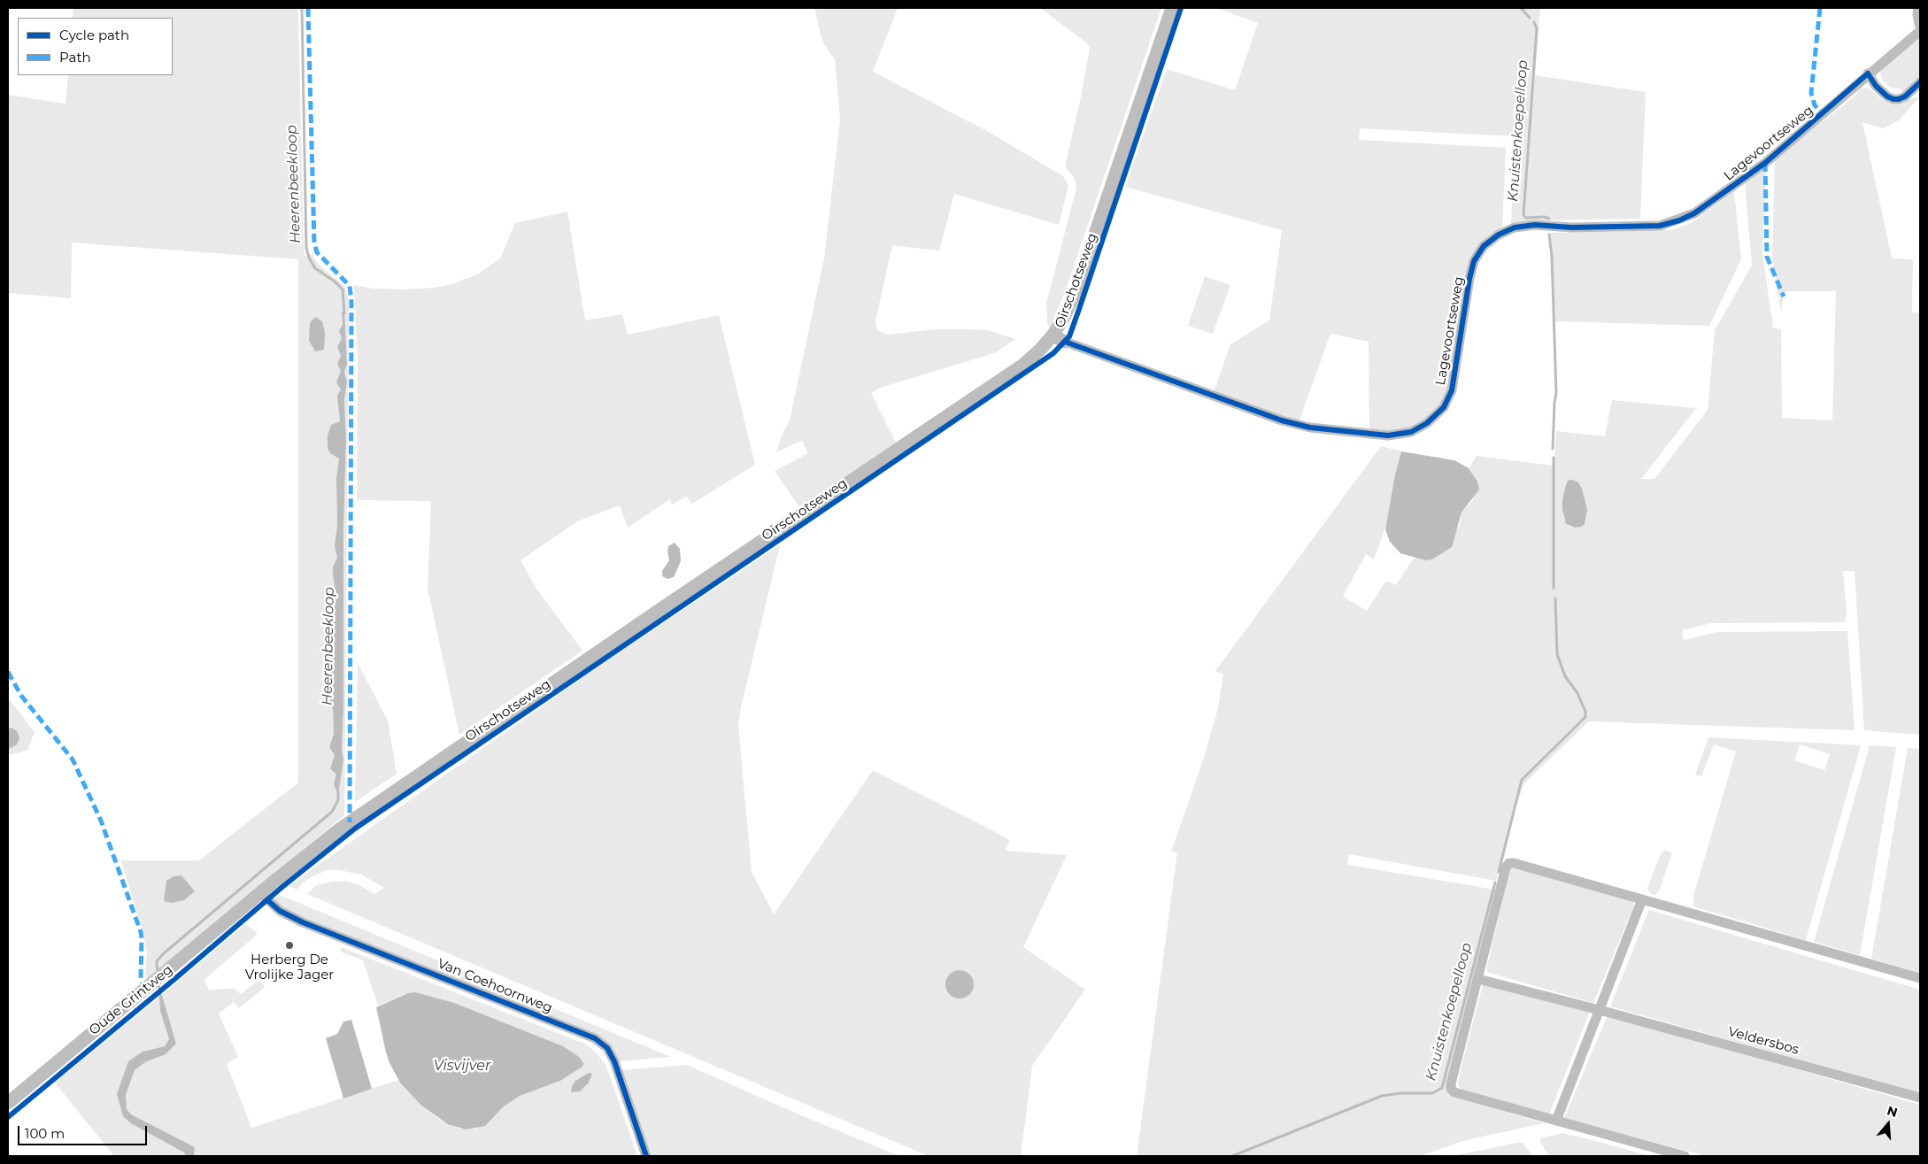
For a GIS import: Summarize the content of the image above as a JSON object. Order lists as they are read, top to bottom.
{
  "streets": {
    "street": [
      "Lagevoortseweg",
      "Oirschotseweg",
      "Van Coehoornweg",
      "Oude Grintweg",
      "Veldersbos"
    ]
  },
  "crossings": [
    ["Lagevoortseweg", "Oirschotseweg"],
    ["Oirschotseweg", "Van Coehoornweg"],
    ["Oirschotseweg", "Oude Grintweg"],
    ["Van Coehoornweg", "Oude Grintweg"]
  ],
  "water": ["Knuistenkoepelloop", "Heerenbeekloop", "Visvijver"],
  "places": ["Herberg De Vrolijke Jager"],
  "legend": ["Cycle path", "Path"],
  "scale_bar": "100 m",
  "north": "top"
}
